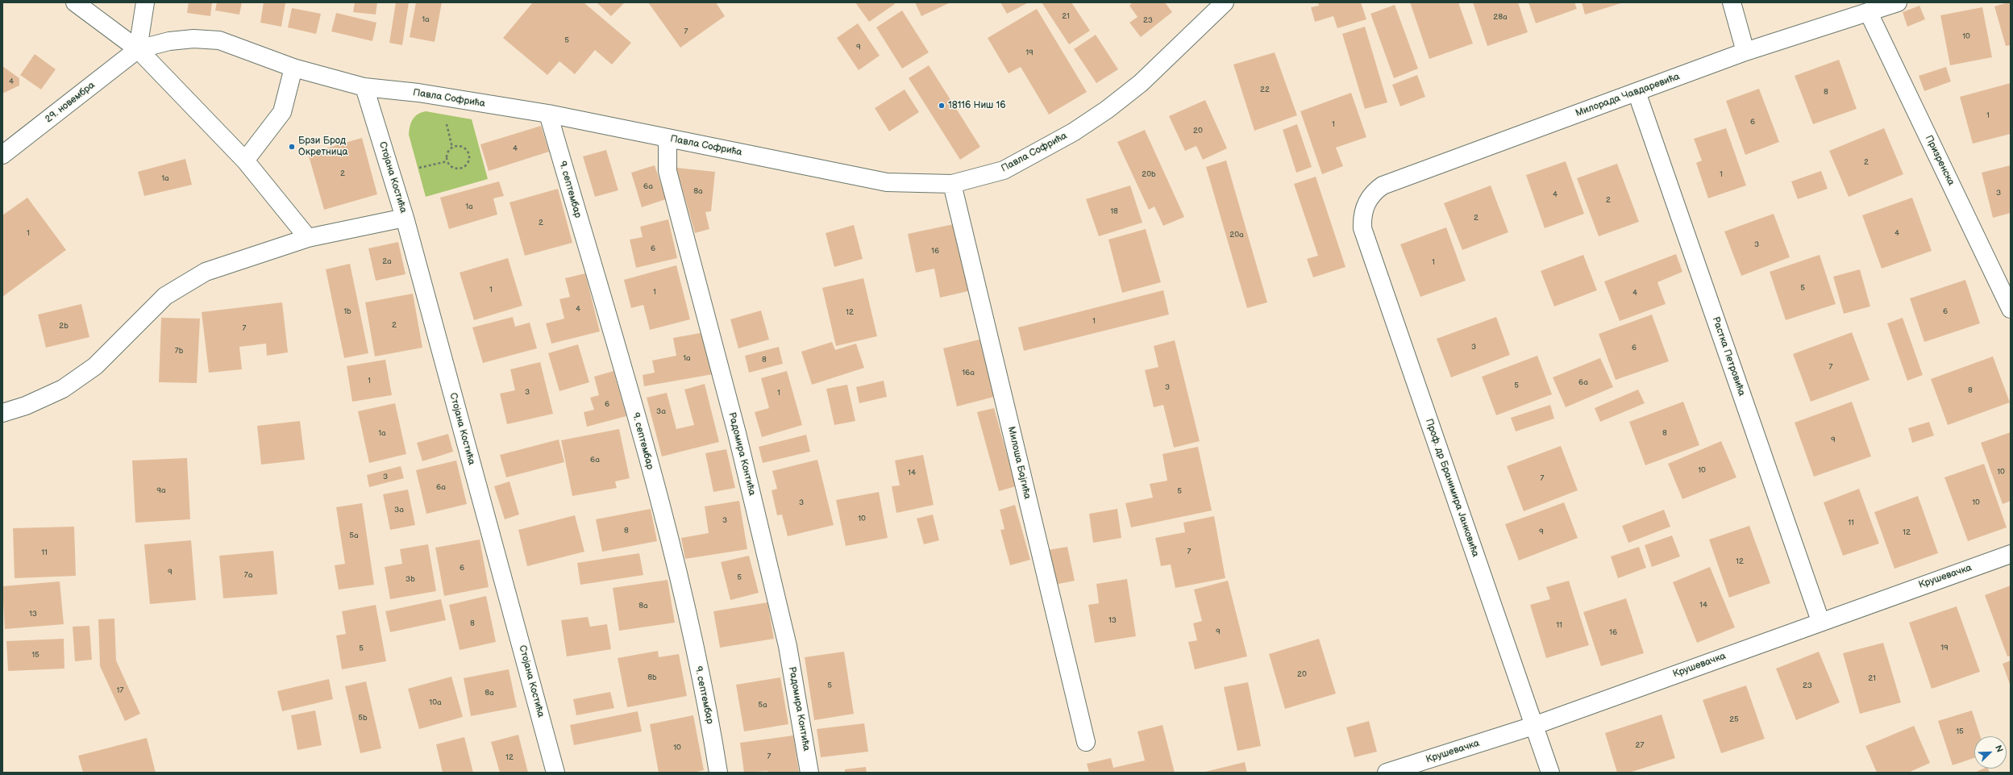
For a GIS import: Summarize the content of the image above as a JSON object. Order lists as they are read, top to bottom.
{
  "streets": {
    "street": [
      "Милорада Чавдаревића",
      "Павла Софрића",
      "29. новембра",
      "Призренска",
      "Стојана Костића",
      "9. септембар",
      "Растка Петровића",
      "Радомира Контића",
      "Милоша Бајгића",
      "Проф. др Бранимира Јанковића",
      "Крушевачка"
    ]
  },
  "crossings": [
    ["Милорада Чавдаревића", "Призренска"],
    ["Милорада Чавдаревића", "Растка Петровића"],
    ["Милорада Чавдаревића", "Проф. др Бранимира Јанковића"],
    ["Павла Софрића", "29. новембра"],
    ["Павла Софрића", "Стојана Костића"],
    ["Павла Софрића", "9. септембар"],
    ["Павла Софрића", "Радомира Контића"],
    ["Павла Софрића", "Милоша Бајгића"],
    ["Растка Петровића", "Крушевачка"],
    ["Проф. др Бранимира Јанковића", "Крушевачка"]
  ],
  "places": ["18116 Ниш 16", "Брзи Брод Окретница"],
  "house_numbers": [
    "21",
    "28a",
    "1a",
    "23",
    "7",
    "10",
    "5",
    "9",
    "19",
    "4",
    "22",
    "8",
    "1",
    "6",
    "1",
    "20",
    "4",
    "2",
    "2",
    "20b",
    "1",
    "1a",
    "6a",
    "8a",
    "3",
    "4",
    "2",
    "1a",
    "18",
    "2",
    "2",
    "1",
    "4",
    "20a",
    "3",
    "6",
    "16",
    "2a",
    "1",
    "5",
    "1",
    "1",
    "4",
    "4",
    "1b",
    "6",
    "12",
    "1",
    "2",
    "2b",
    "7",
    "3",
    "6",
    "7b",
    "1a",
    "8",
    "7",
    "16a",
    "1",
    "6a",
    "5",
    "3",
    "8",
    "3",
    "1",
    "6",
    "3a",
    "1a",
    "8",
    "9",
    "6a",
    "10",
    "10",
    "14",
    "3",
    "7",
    "6a",
    "9a",
    "5",
    "3",
    "10",
    "3a",
    "10",
    "3",
    "11",
    "8",
    "9",
    "12",
    "5a",
    "7",
    "11",
    "12",
    "6",
    "9",
    "7a",
    "5",
    "3b",
    "14",
    "8a",
    "13",
    "13",
    "8",
    "11",
    "9",
    "16",
    "19",
    "5",
    "15",
    "20",
    "8b",
    "21",
    "5",
    "23",
    "17",
    "8a",
    "10a",
    "5a",
    "5b",
    "25",
    "15",
    "27",
    "10",
    "7",
    "12"
  ],
  "north": "top right"
}
